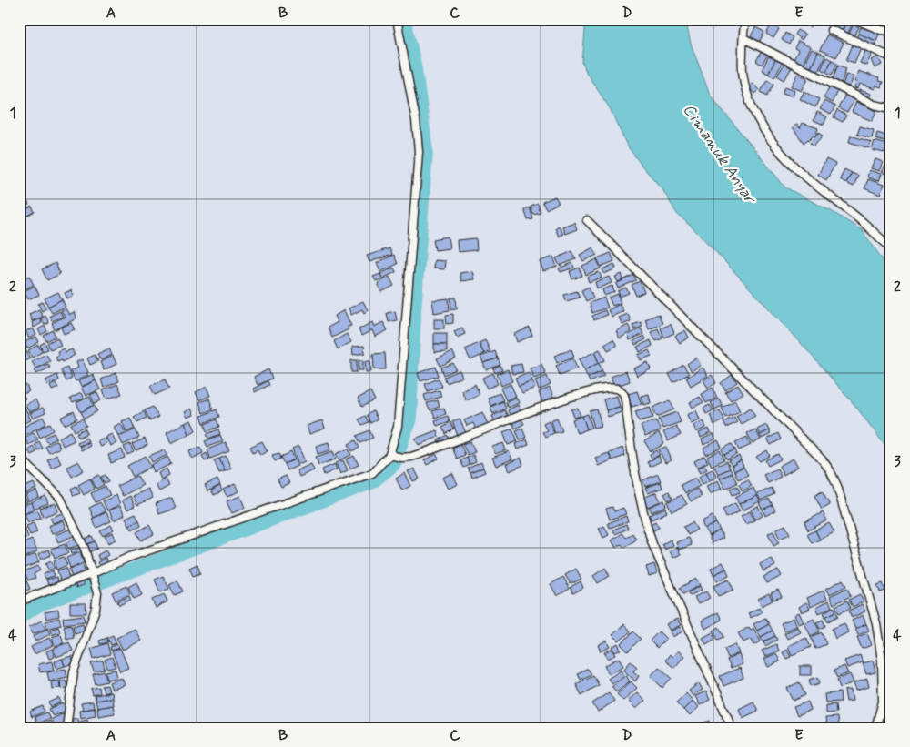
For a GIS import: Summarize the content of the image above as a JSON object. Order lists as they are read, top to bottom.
{
  "water": ["Cimanuk Anyar"],
  "grid": {
    "columns": [
      "A",
      "B",
      "C",
      "D",
      "E"
    ],
    "rows": [
      "1",
      "2",
      "3",
      "4"
    ]
  }
}
